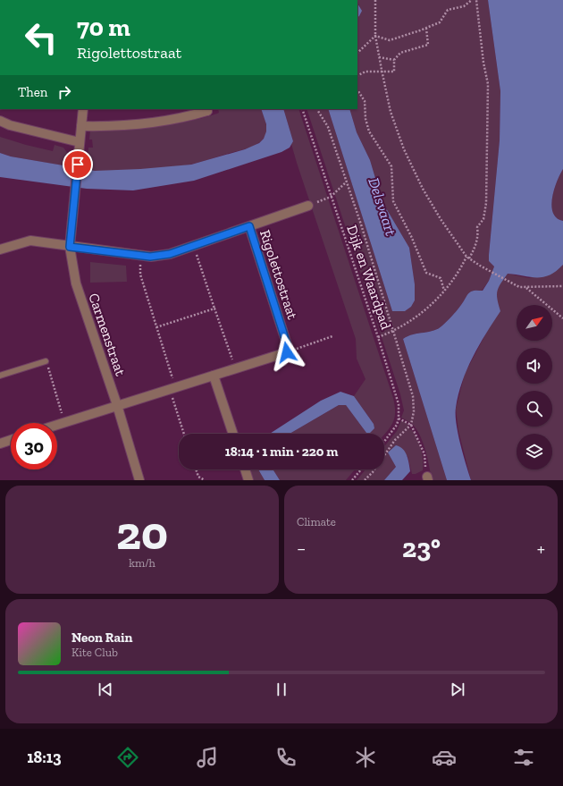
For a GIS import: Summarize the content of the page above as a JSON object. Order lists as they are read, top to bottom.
{
  "streets": {
    "street": ["Rigolettostraat", "Carmenstraat"],
    "path": ["Dijk en Waardpad"]
  },
  "crossings": [
    ["Rigolettostraat", "Carmenstraat"]
  ],
  "water": ["Delsvaart"],
  "north": "top right",
  "page": {
    "turn": ["70 m", "Rigolettostraat"],
    "then": "Then",
    "limit": "30",
    "trip": "18:14 · 1 min · 220 m",
    "tile": [
      ["20", "km/h"],
      "Climate"
    ],
    "heat": ["−", "23°", "+"],
    "song": ["Neon Rain", "Kite Club"],
    "tabs": "18:13"
  }
}
